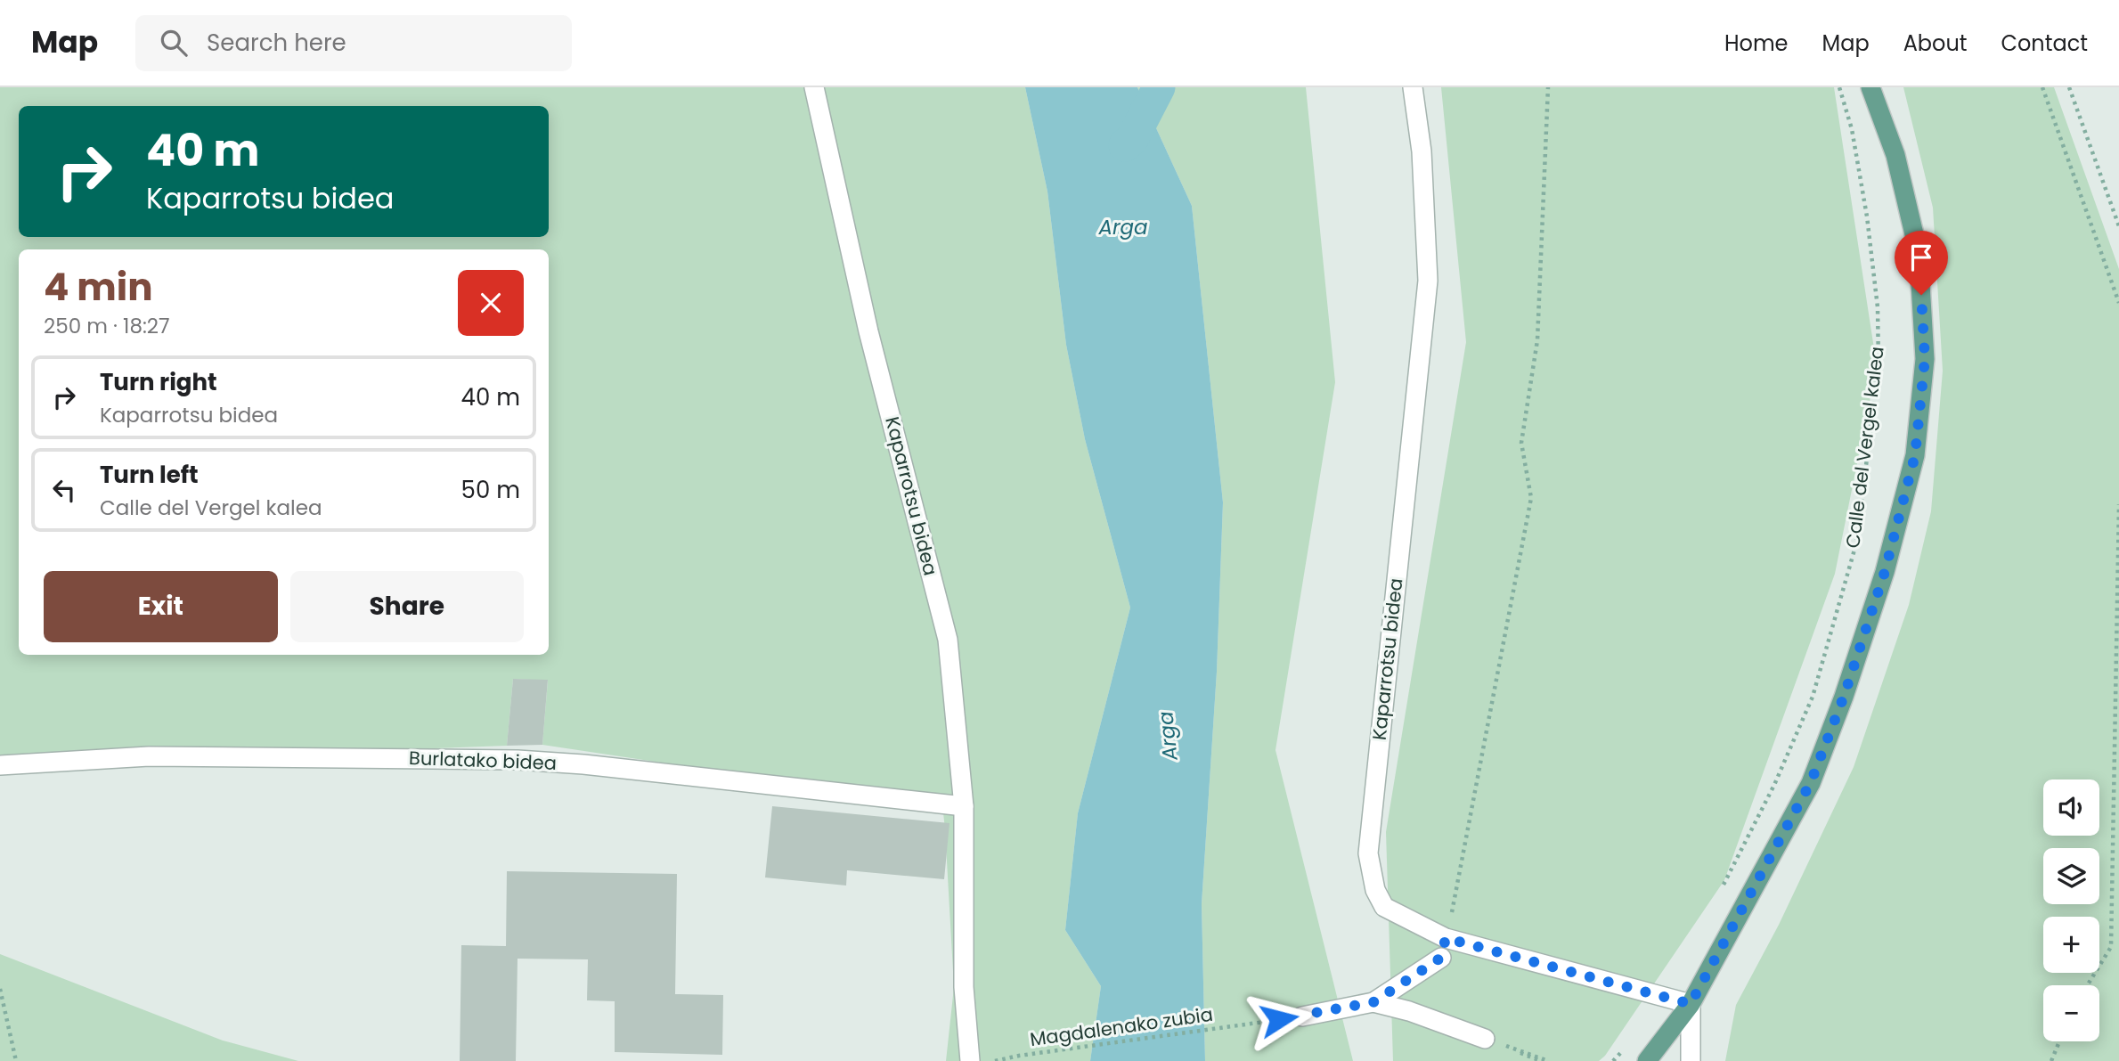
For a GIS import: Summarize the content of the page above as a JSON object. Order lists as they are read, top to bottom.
{
  "streets": {
    "main road": ["Calle del Vergel kalea"],
    "street": ["Kaparrotsu bidea", "Burlatako bidea"],
    "path": ["Magdalenako zubia"]
  },
  "crossings": [
    ["Calle del Vergel kalea", "Kaparrotsu bidea"],
    ["Kaparrotsu bidea", "Burlatako bidea"]
  ],
  "water": ["Arga"],
  "page": {
    "header": "Map",
    "search": "Search here",
    "nav": [
      "Home",
      "Map",
      "About",
      "Contact"
    ],
    "turn": ["40 m", "Kaparrotsu bidea"],
    "heading": ["4 min", "250 m · 18:27"],
    "list": [
      {
        "name": "Turn right",
        "note": "Kaparrotsu bidea",
        "value": "40 m"
      },
      {
        "name": "Turn left",
        "note": "Calle del Vergel kalea",
        "value": "50 m"
      }
    ],
    "buttons": ["Exit", "Share"],
    "map_buttons": ["+", "−"]
  }
}
